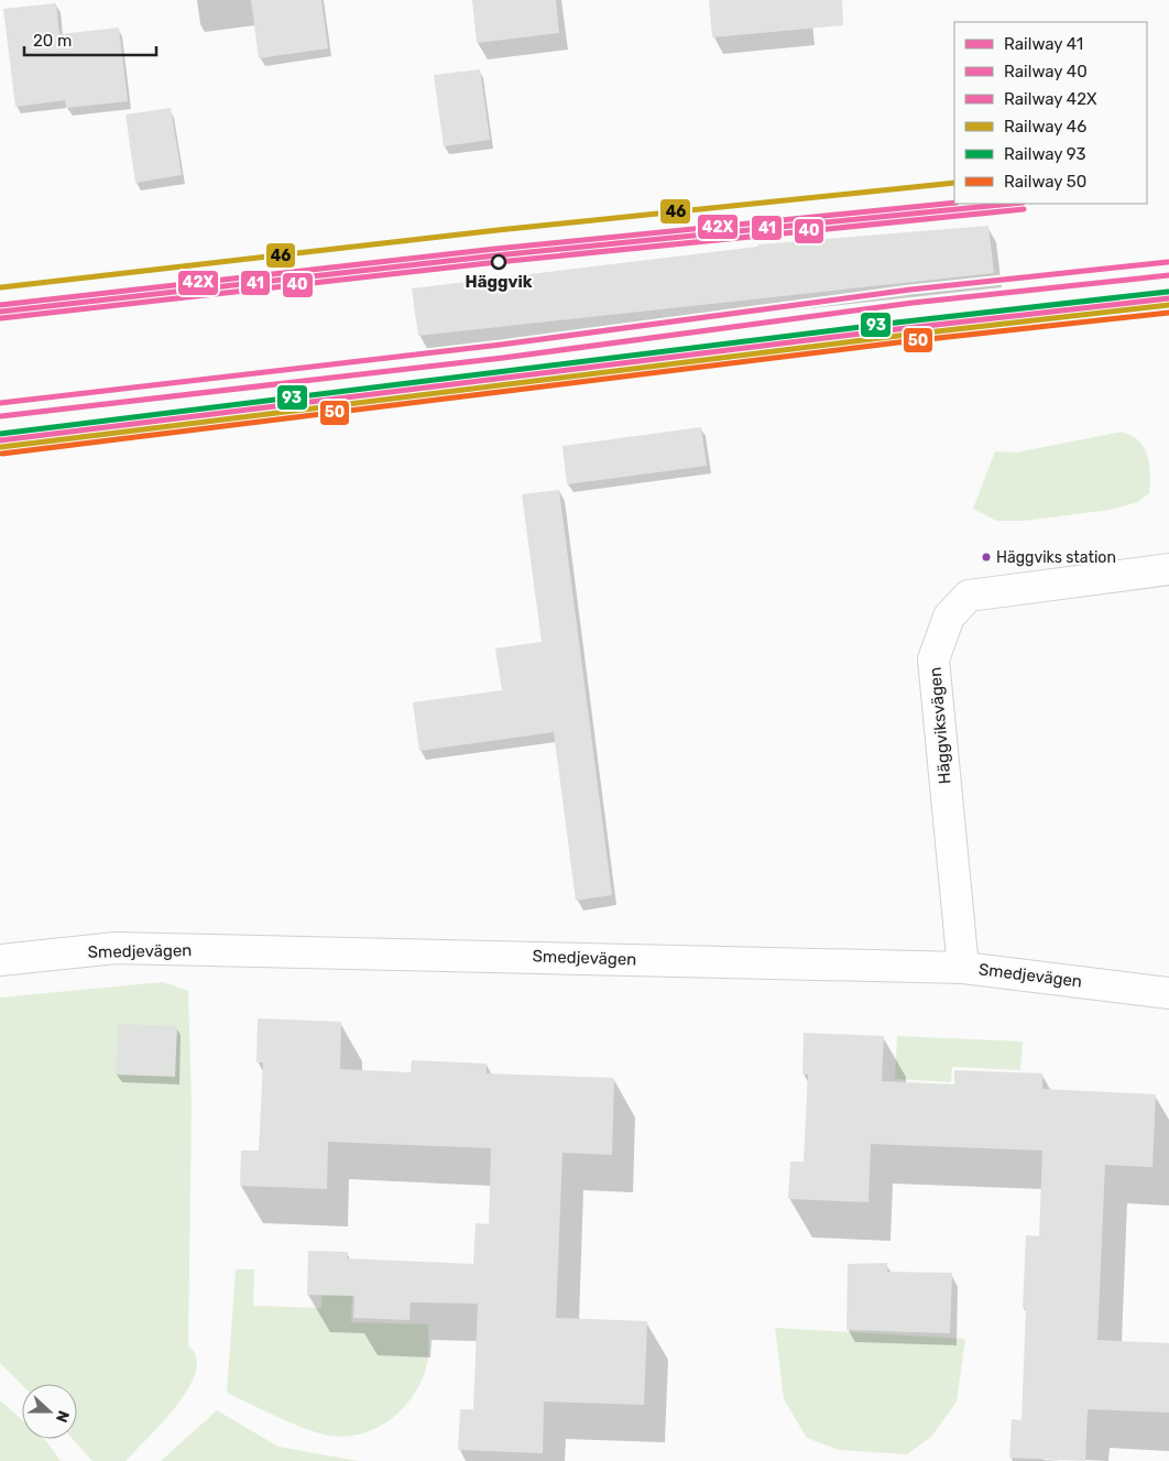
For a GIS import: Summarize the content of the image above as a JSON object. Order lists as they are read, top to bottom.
{
  "streets": {
    "street": ["Häggviksvägen", "Smedjevägen"]
  },
  "crossings": [
    ["Häggviksvägen", "Smedjevägen"]
  ],
  "places": ["Häggvik", "Häggviks station"],
  "lines": [
    "rail line 46",
    "rail line 42X",
    "rail line 41",
    "rail line 40",
    "rail line 93",
    "rail line 50"
  ],
  "legend": [
    "Railway 41",
    "Railway 40",
    "Railway 42X",
    "Railway 46",
    "Railway 93",
    "Railway 50"
  ],
  "scale_bar": "20 m",
  "north": "right"
}
